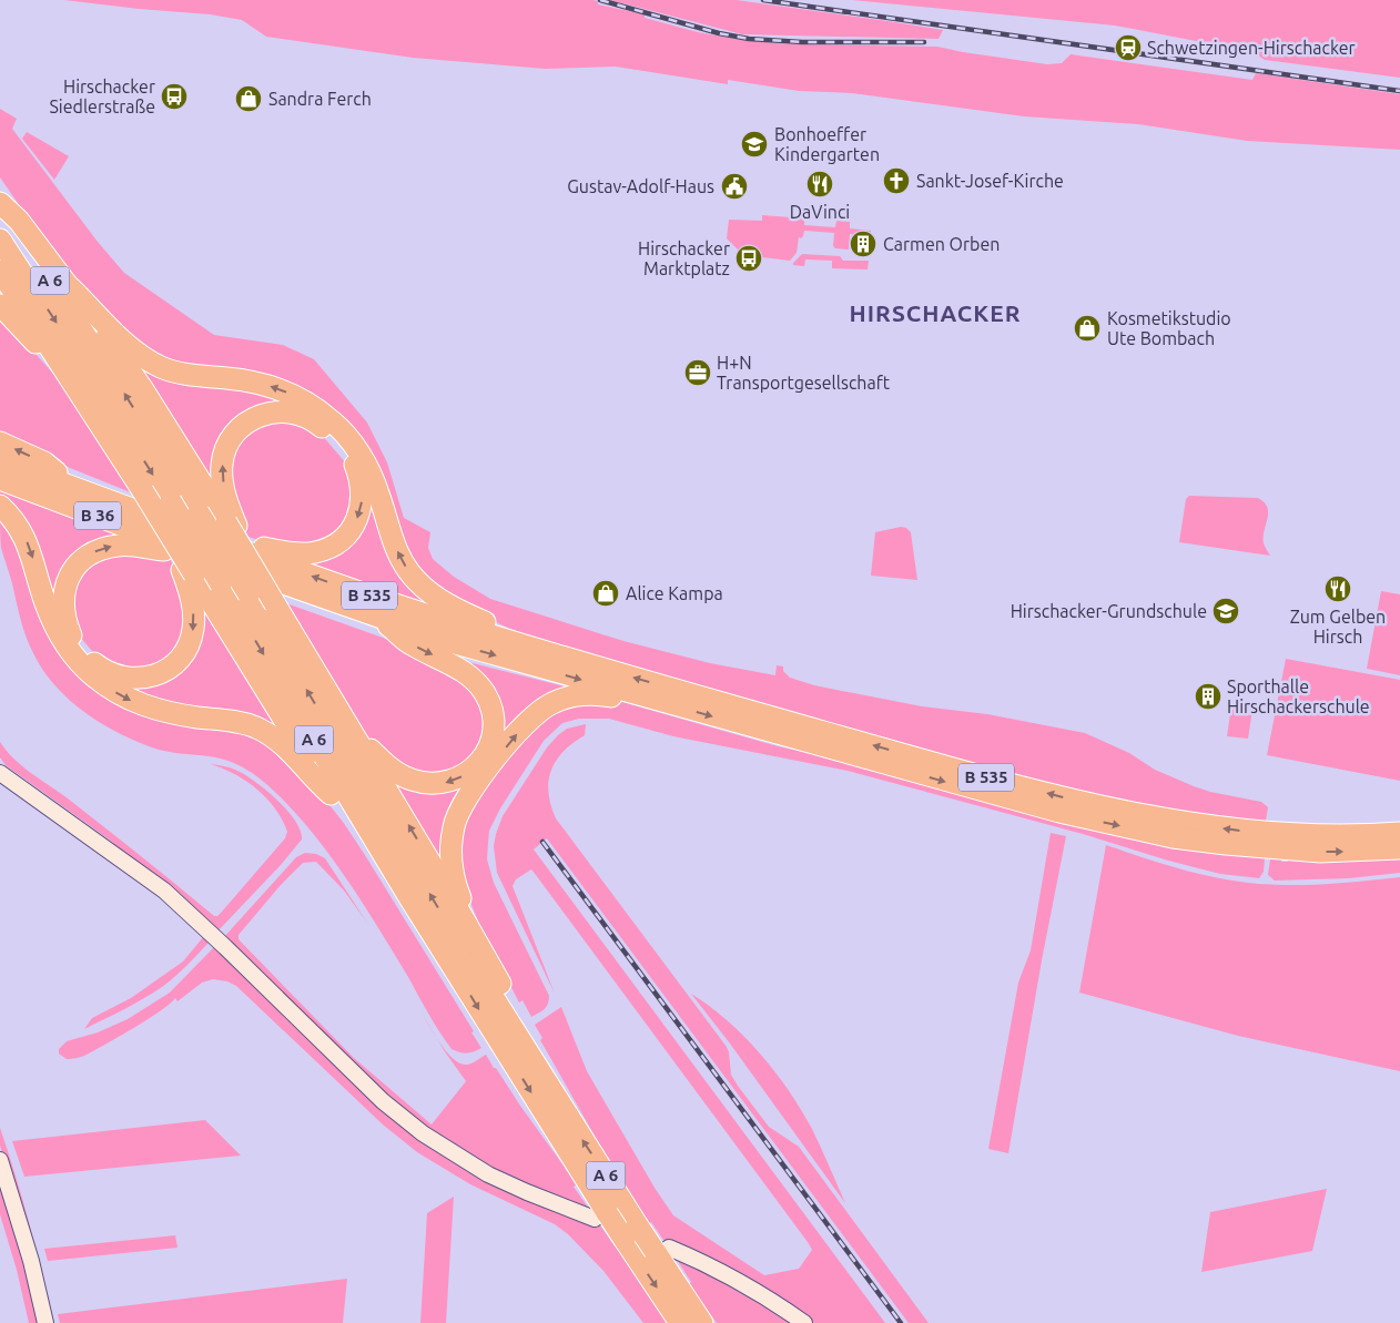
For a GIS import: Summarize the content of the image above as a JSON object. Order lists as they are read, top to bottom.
{
  "streets": {
    "highway": ["A 6", "B 36", "B 535"]
  },
  "crossings": [
    ["B 36", "B 535"]
  ],
  "districts": ["HIRSCHACKER"],
  "places": {
    "station": ["Schwetzingen-Hirschacker"],
    "bus stop": ["Hirschacker Siedlerstraße", "Hirschacker Marktplatz"],
    "shop": ["Sandra Ferch", "Kosmetikstudio Ute Bombach", "Alice Kampa"],
    "school or university": ["Bonhoeffer Kindergarten", "Hirschacker-Grundschule"],
    "church": ["Sankt-Josef-Kirche"],
    "restaurant": ["DaVinci", "Zum Gelben Hirsch"],
    "public building": ["Gustav-Adolf-Haus"],
    "building": ["Carmen Orben", "Sporthalle Hirschackerschule"],
    "office": ["H+N Transportgesellschaft"]
  }
}
